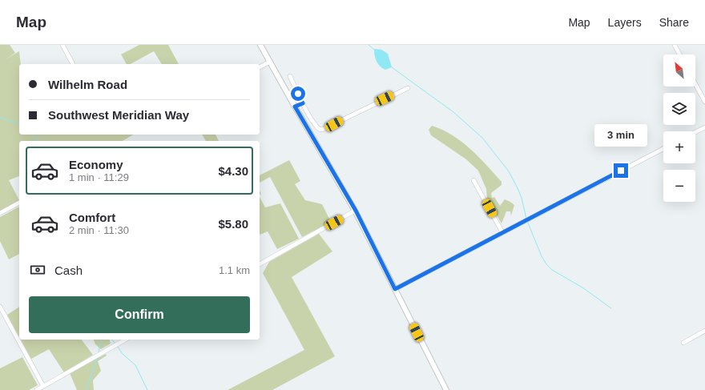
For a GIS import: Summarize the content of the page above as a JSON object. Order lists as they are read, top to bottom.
{
  "north": "top left",
  "page": {
    "header": "Map",
    "nav": ["Map", "Layers", "Share"],
    "map_buttons": ["+", "−"],
    "banner": ["Wilhelm Road", "Southwest Meridian Way"],
    "bubble": "3 min",
    "list": [
      {
        "name": "Economy",
        "note": "1 min · 11:29",
        "value": "$4.30"
      },
      {
        "name": "Comfort",
        "note": "2 min · 11:30",
        "value": "$5.80"
      }
    ],
    "pay": ["Cash", "1.1 km"],
    "buttons": "Confirm"
  }
}
